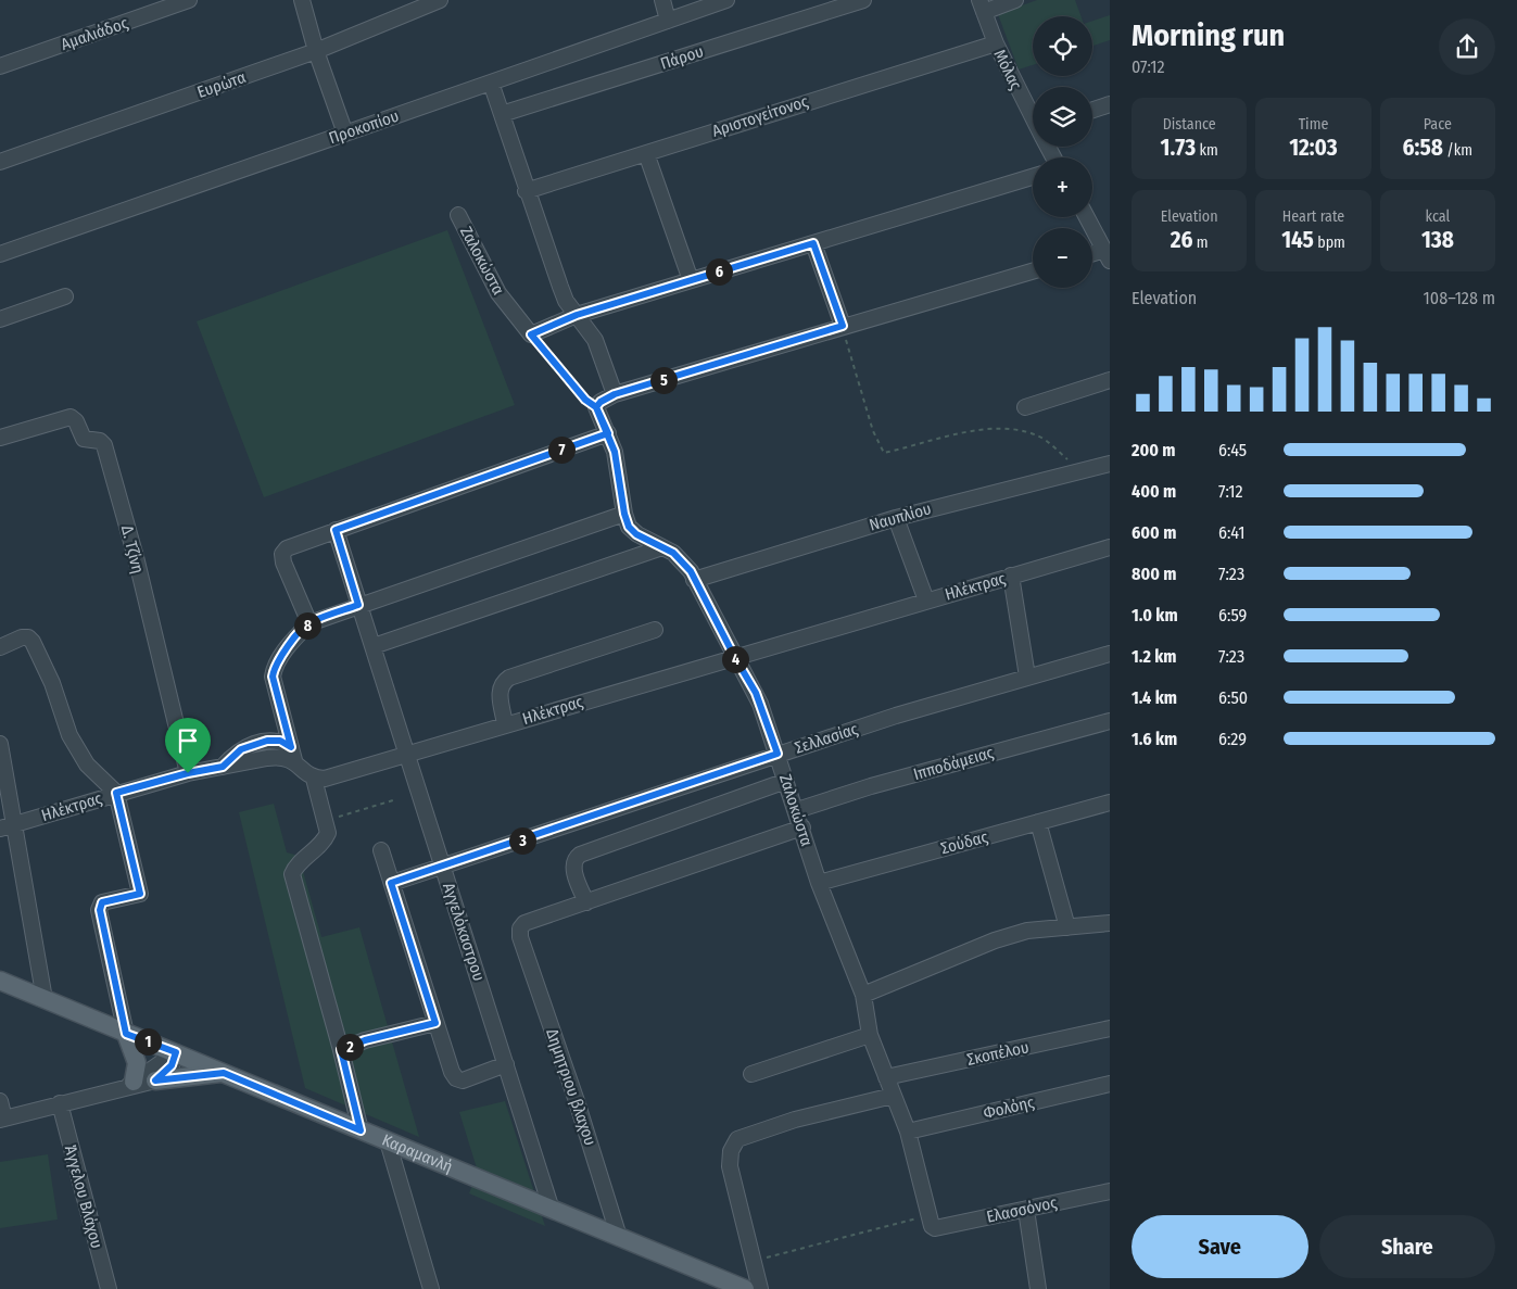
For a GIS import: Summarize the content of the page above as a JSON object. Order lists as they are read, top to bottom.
{
  "streets": {
    "main road": ["Καραμανλή"],
    "street": [
      "Αμαλιάδος",
      "Πάρου",
      "Μόλας",
      "Ευρώτα",
      "Αριστογείτονος",
      "Προκοπίου",
      "Ζαλοκώστα",
      "Ναυπλίου",
      "Δ. Τζίνη",
      "Ηλέκτρας",
      "Σελλασίας",
      "Ιπποδάμειας",
      "Σούδας",
      "Αγγελόκαστρου",
      "Σκοπέλου",
      "Δημητριου βλαχου",
      "Φολόης",
      "Άγγελου Βλάχου",
      "Ελασσόνος"
    ]
  },
  "crossings": [
    ["Μόλας", "Αριστογείτονος"],
    ["Ζαλοκώστα", "Ναυπλίου"],
    ["Ζαλοκώστα", "Ηλέκτρας"],
    ["Ζαλοκώστα", "Σελλασίας"],
    ["Ζαλοκώστα", "Ιπποδάμειας"],
    ["Ζαλοκώστα", "Σούδας"],
    ["Ζαλοκώστα", "Σκοπέλου"],
    ["Ζαλοκώστα", "Φολόης"],
    ["Ζαλοκώστα", "Ελασσόνος"],
    ["Δ. Τζίνη", "Ηλέκτρας"],
    ["Ηλέκτρας", "Αγγελόκαστρου"],
    ["Σελλασίας", "Αγγελόκαστρου"],
    ["Αγγελόκαστρου", "Καραμανλή"],
    ["Δημητριου βλαχου", "Καραμανλή"]
  ],
  "page": {
    "heading": ["Morning run", "07:12"],
    "map_buttons": ["+", "−"],
    "stats": [
      ["Distance", "1.73 km"],
      ["Time", "12:03"],
      ["Pace", "6:58 /km"],
      ["Elevation", "26 m"],
      ["Heart rate", "145 bpm"],
      ["kcal", "138"]
    ],
    "pins": [
      "6",
      "5",
      "7",
      "8",
      "4",
      "3",
      "1",
      "2"
    ],
    "chart": ["Elevation", "108–128 m"],
    "list": [
      {
        "name": "200 m",
        "note": "6:45"
      },
      {
        "name": "400 m",
        "note": "7:12"
      },
      {
        "name": "600 m",
        "note": "6:41"
      },
      {
        "name": "800 m",
        "note": "7:23"
      },
      {
        "name": "1.0 km",
        "note": "6:59"
      },
      {
        "name": "1.2 km",
        "note": "7:23"
      },
      {
        "name": "1.4 km",
        "note": "6:50"
      },
      {
        "name": "1.6 km",
        "note": "6:29"
      }
    ],
    "buttons": ["Save", "Share"]
  }
}
